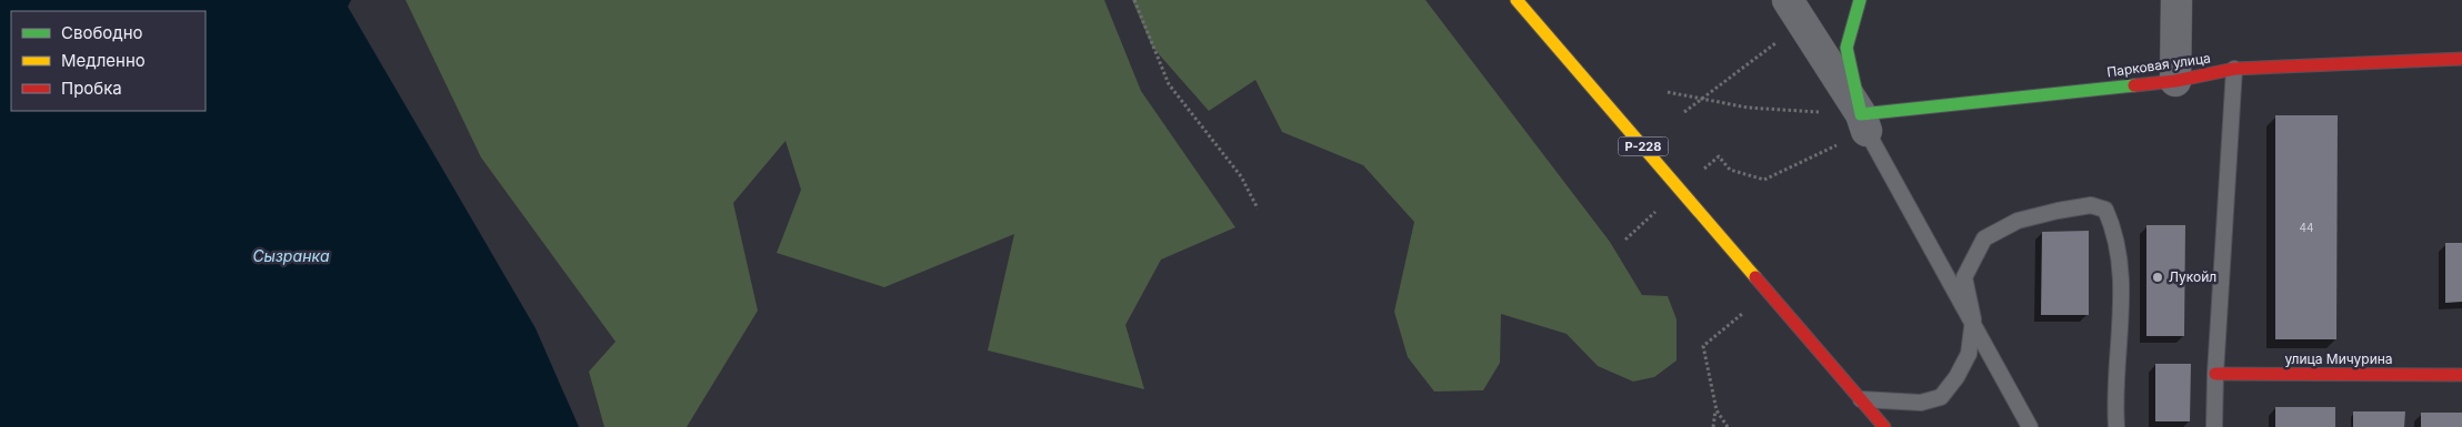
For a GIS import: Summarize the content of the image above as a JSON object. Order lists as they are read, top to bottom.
{
  "streets": {
    "street": ["Парковая улица", "Р-228", "улица Мичурина"]
  },
  "water": ["Сызранка"],
  "places": ["Лукойл"],
  "house_numbers": ["44"],
  "legend": ["Свободно", "Медленно", "Пробка"]
}
